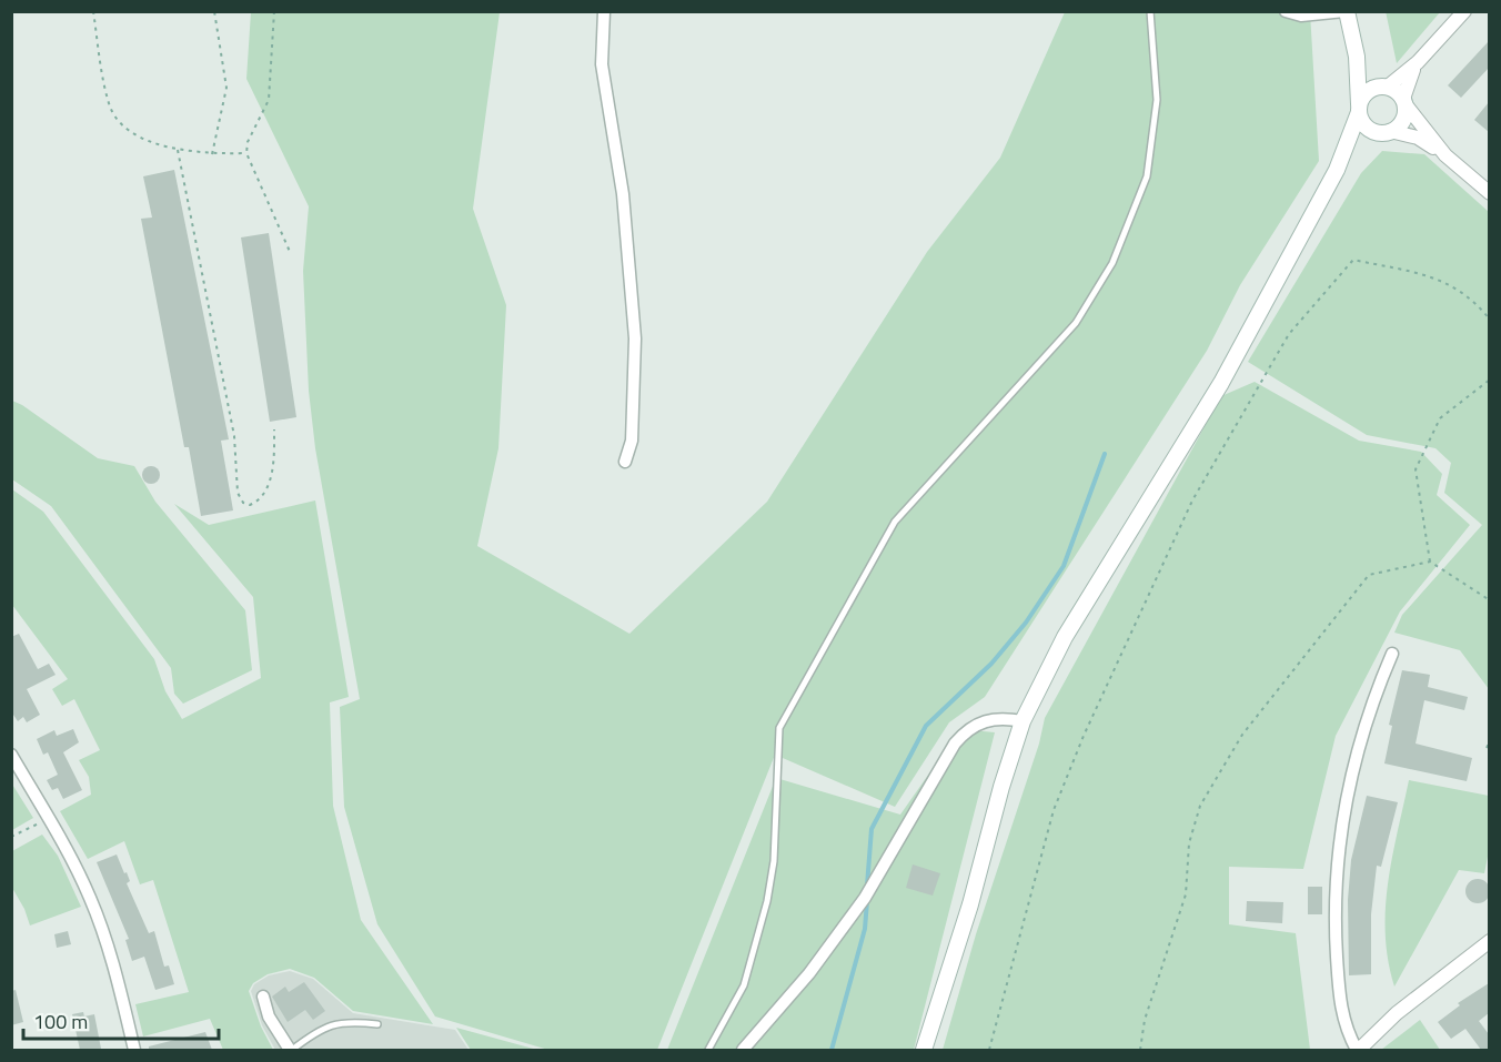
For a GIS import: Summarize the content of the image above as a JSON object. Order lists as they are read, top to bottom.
{
  "scale_bar": "100 m"
}
